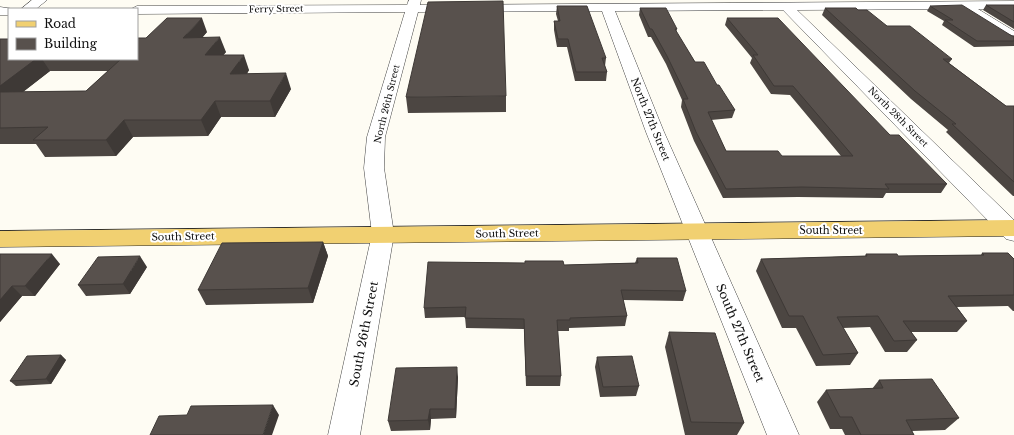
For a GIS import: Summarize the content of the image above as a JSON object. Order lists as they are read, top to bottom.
{
  "streets": {
    "main road": ["South Street"],
    "street": [
      "Ferry Street",
      "North 26th Street",
      "North 28th Street",
      "North 27th Street",
      "South 27th Street",
      "South 26th Street"
    ]
  },
  "crossings": [
    ["Ferry Street", "North 26th Street"],
    ["Ferry Street", "North 28th Street"],
    ["Ferry Street", "North 27th Street"],
    ["North 26th Street", "South Street"],
    ["North 26th Street", "South 26th Street"],
    ["North 28th Street", "South Street"],
    ["North 27th Street", "South Street"],
    ["North 27th Street", "South 27th Street"],
    ["South Street", "South 27th Street"],
    ["South Street", "South 26th Street"]
  ],
  "legend": ["Road", "Building"]
}
